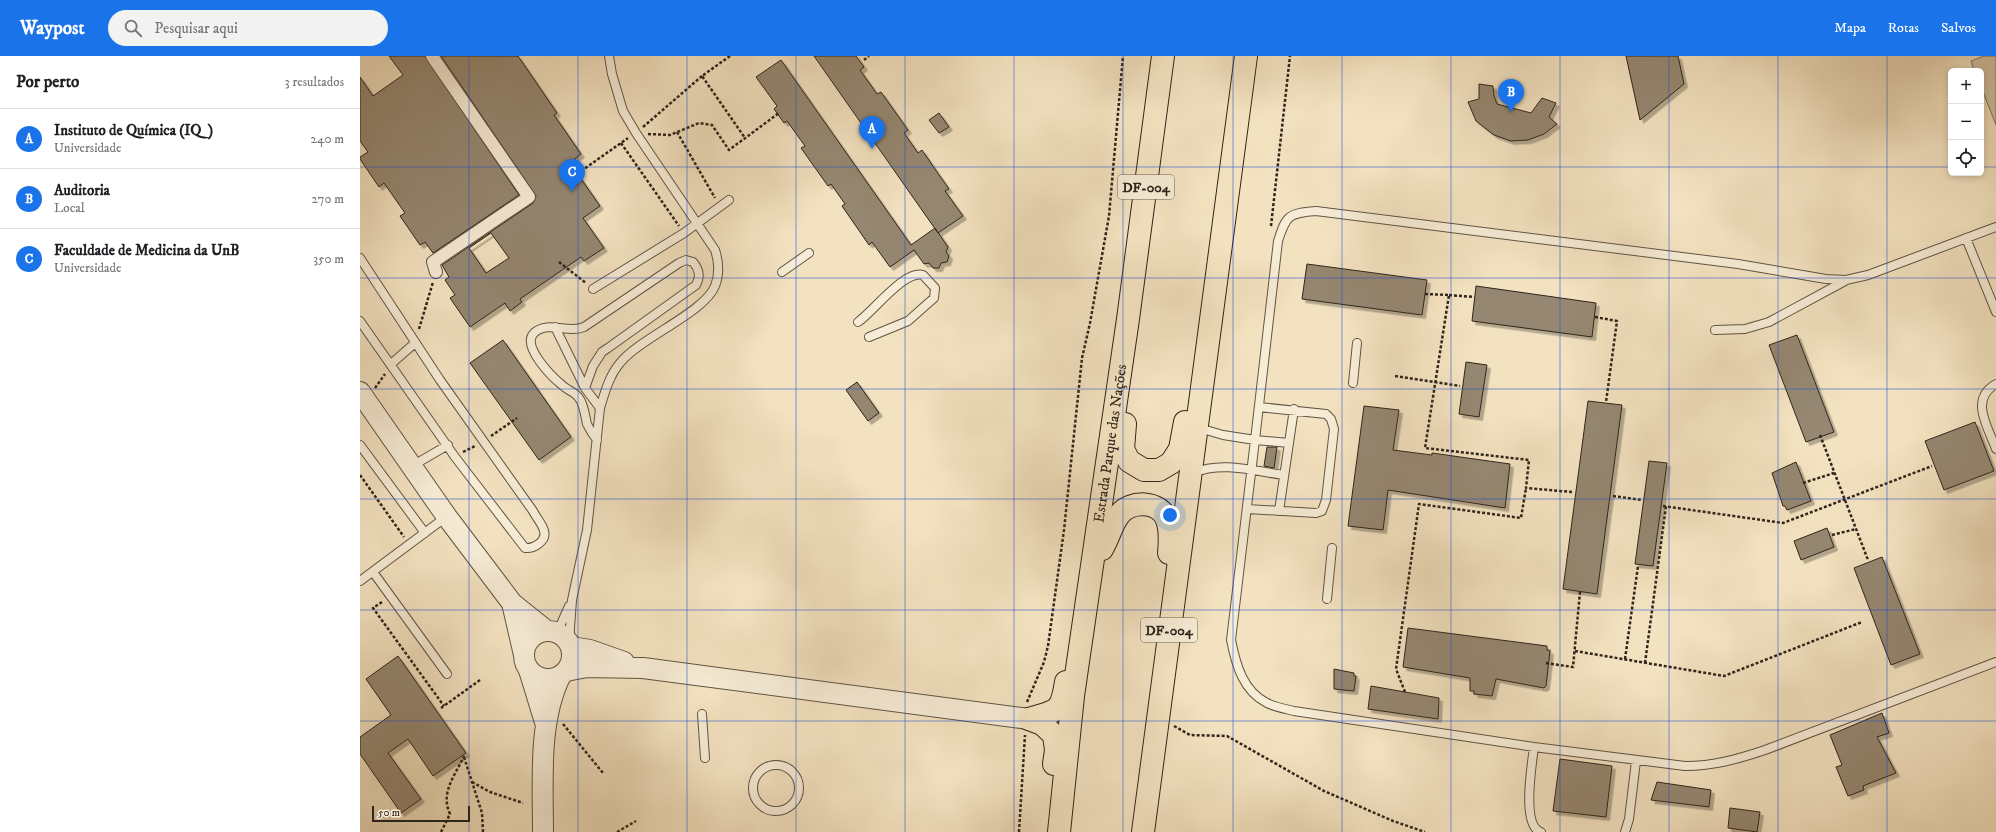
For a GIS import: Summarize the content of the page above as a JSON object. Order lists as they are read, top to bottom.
{
  "streets": {
    "highway": ["DF-004", "Estrada Parque das Nações"]
  },
  "scale_bar": "50 m",
  "page": {
    "header": "Waypost",
    "search": "Pesquisar aqui",
    "nav": ["Mapa", "Rotas", "Salvos"],
    "heading": ["Por perto", "3 resultados"],
    "map_buttons": ["+", "−"],
    "pins": ["B", "A", "C"],
    "list": [
      {
        "mark": "A",
        "name": "Instituto de Química (IQ)",
        "note": "Universidade",
        "value": "240 m"
      },
      {
        "mark": "B",
        "name": "Auditoria",
        "note": "Local",
        "value": "270 m"
      },
      {
        "mark": "C",
        "name": "Faculdade de Medicina da UnB",
        "note": "Universidade",
        "value": "350 m"
      }
    ],
    "scale": "50 m"
  }
}
